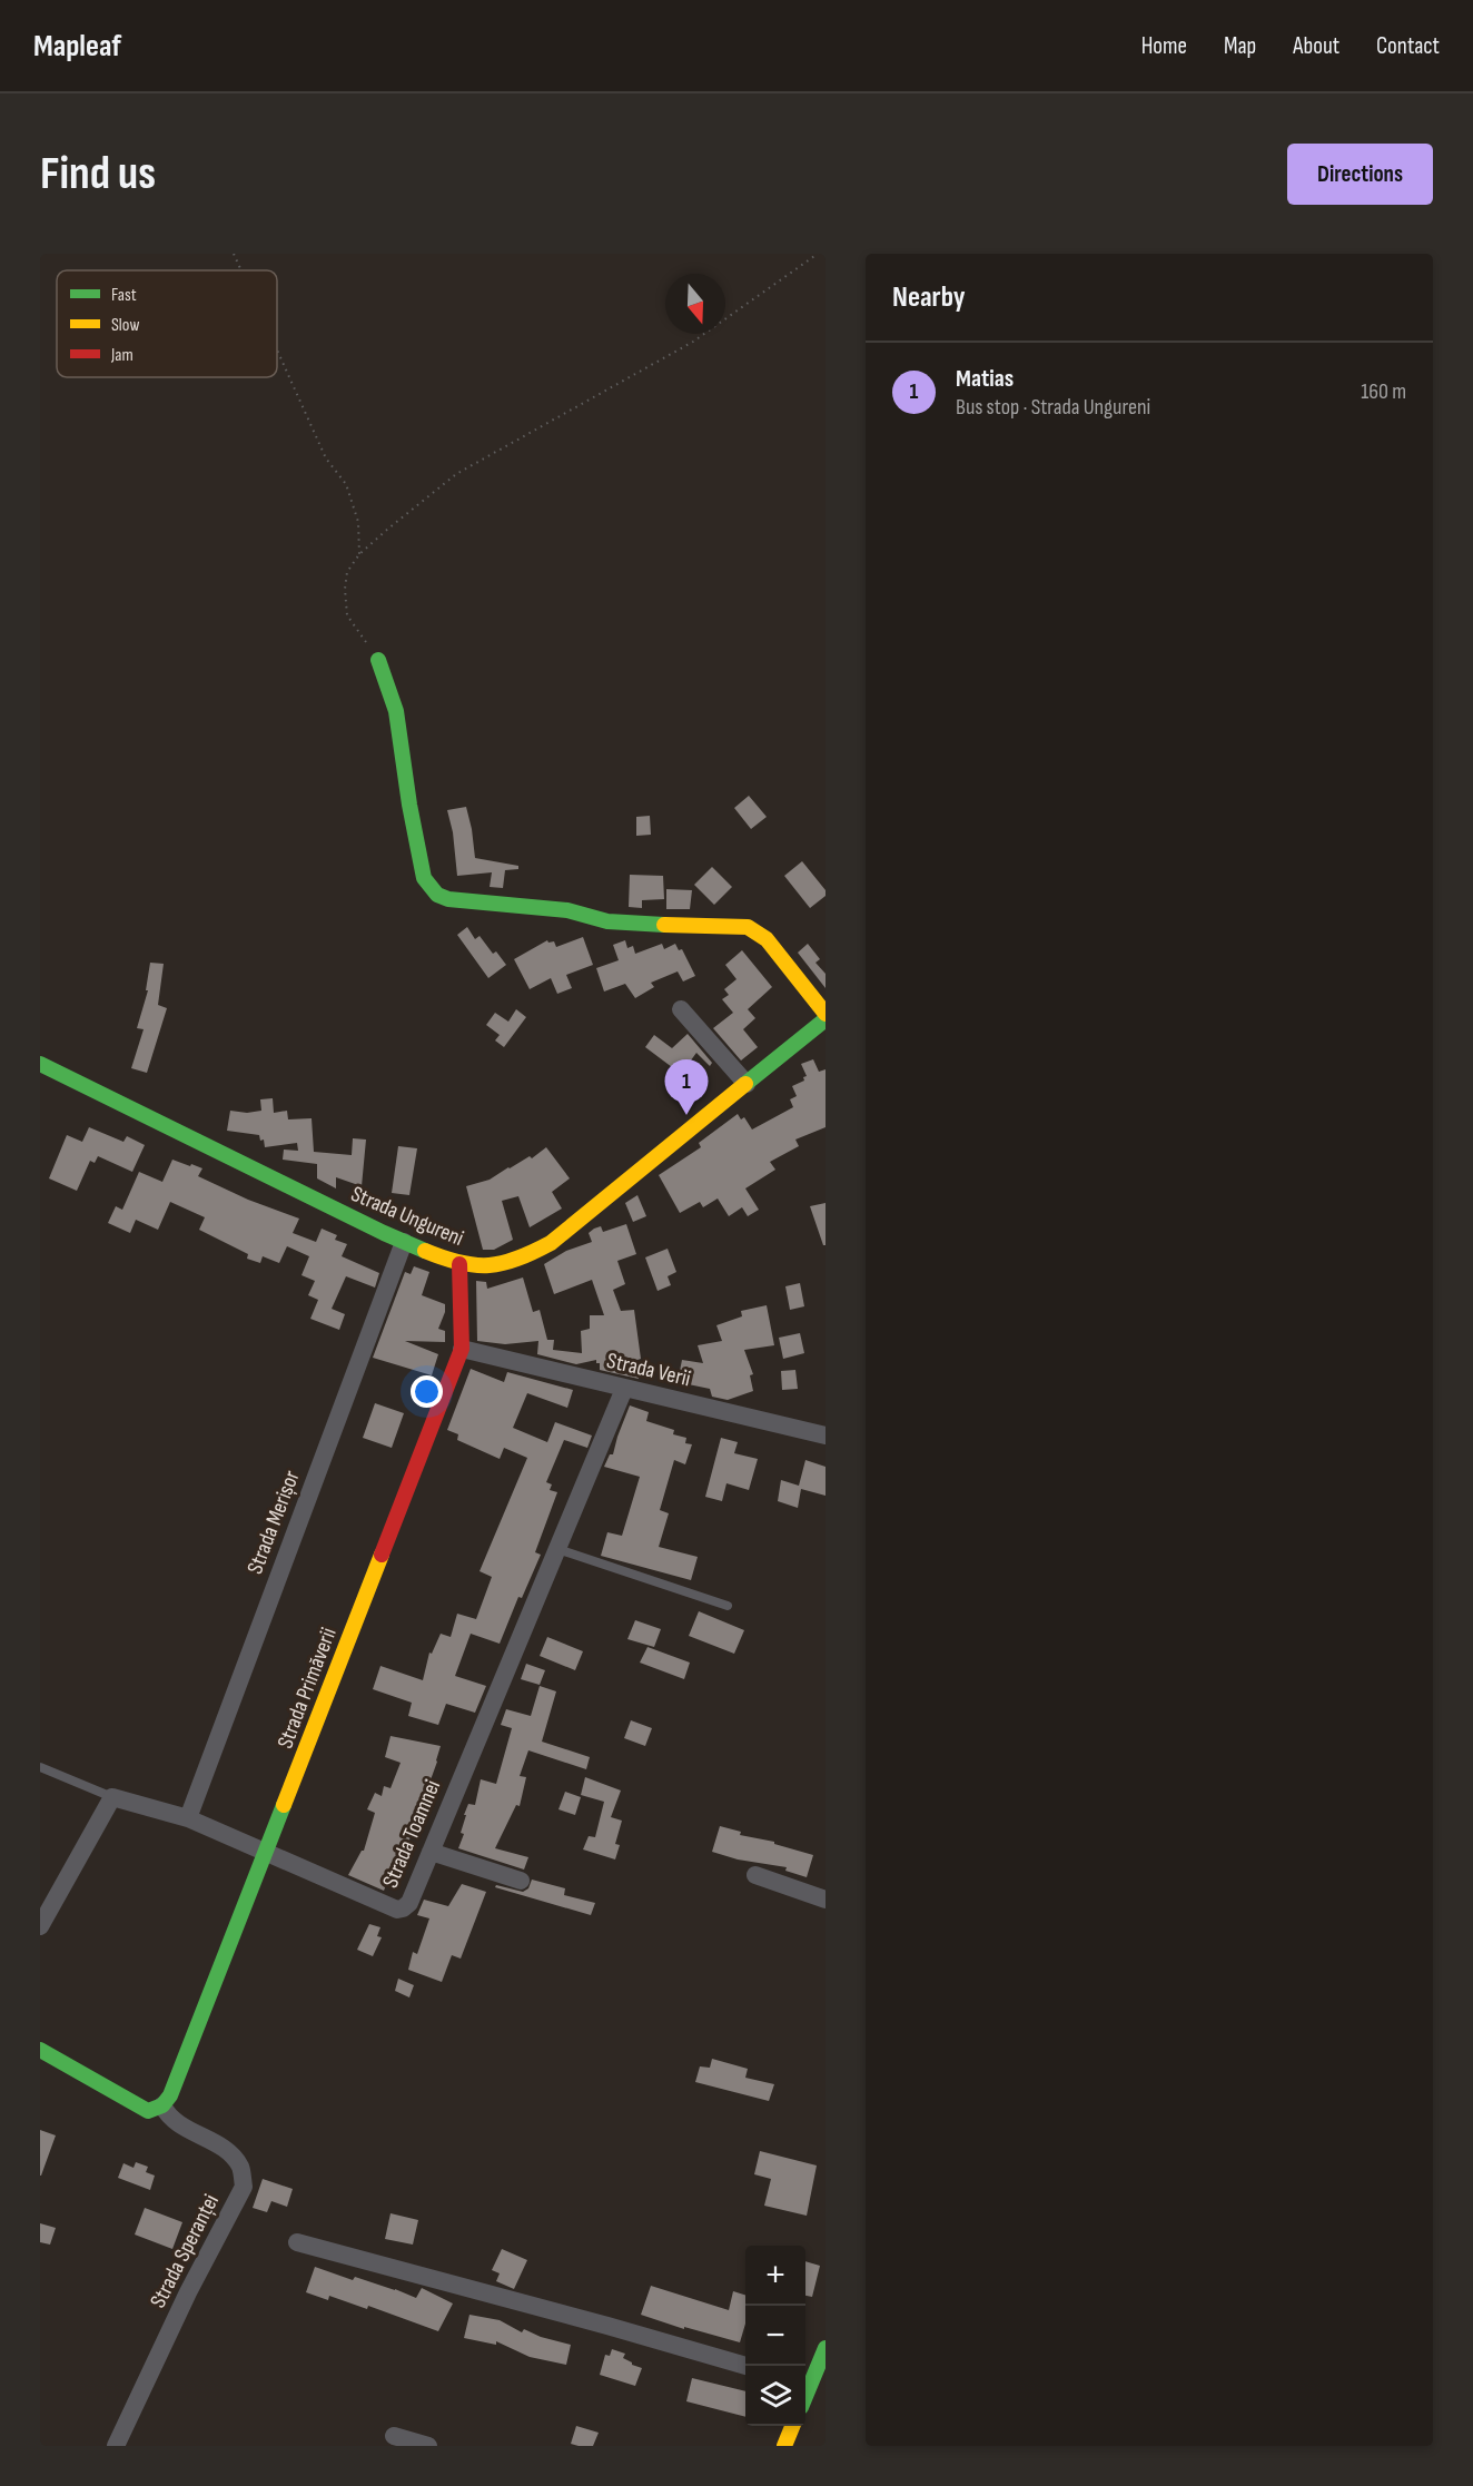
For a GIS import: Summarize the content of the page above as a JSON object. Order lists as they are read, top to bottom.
{
  "streets": {
    "street": [
      "Strada Ungureni",
      "Strada Verii",
      "Strada Merișor",
      "Strada Primăverii",
      "Strada Toamnei",
      "Strada Speranței"
    ]
  },
  "crossings": [
    ["Strada Ungureni", "Strada Merișor"],
    ["Strada Ungureni", "Strada Primăverii"],
    ["Strada Verii", "Strada Primăverii"],
    ["Strada Verii", "Strada Toamnei"],
    ["Strada Merișor", "Strada Toamnei"],
    ["Strada Primăverii", "Strada Toamnei"],
    ["Strada Primăverii", "Strada Speranței"]
  ],
  "legend": ["Fast", "Slow", "Jam"],
  "north": "bottom",
  "page": {
    "header": "Mapleaf",
    "nav": [
      "Home",
      "Map",
      "About",
      "Contact"
    ],
    "buttons": "Directions",
    "title": "Find us",
    "heading": "Nearby",
    "list": [
      {
        "mark": "1",
        "name": "Matias",
        "note": "Bus stop · Strada Ungureni",
        "value": "160 m"
      }
    ],
    "pins": "1",
    "map_buttons": ["+", "−"]
  }
}
